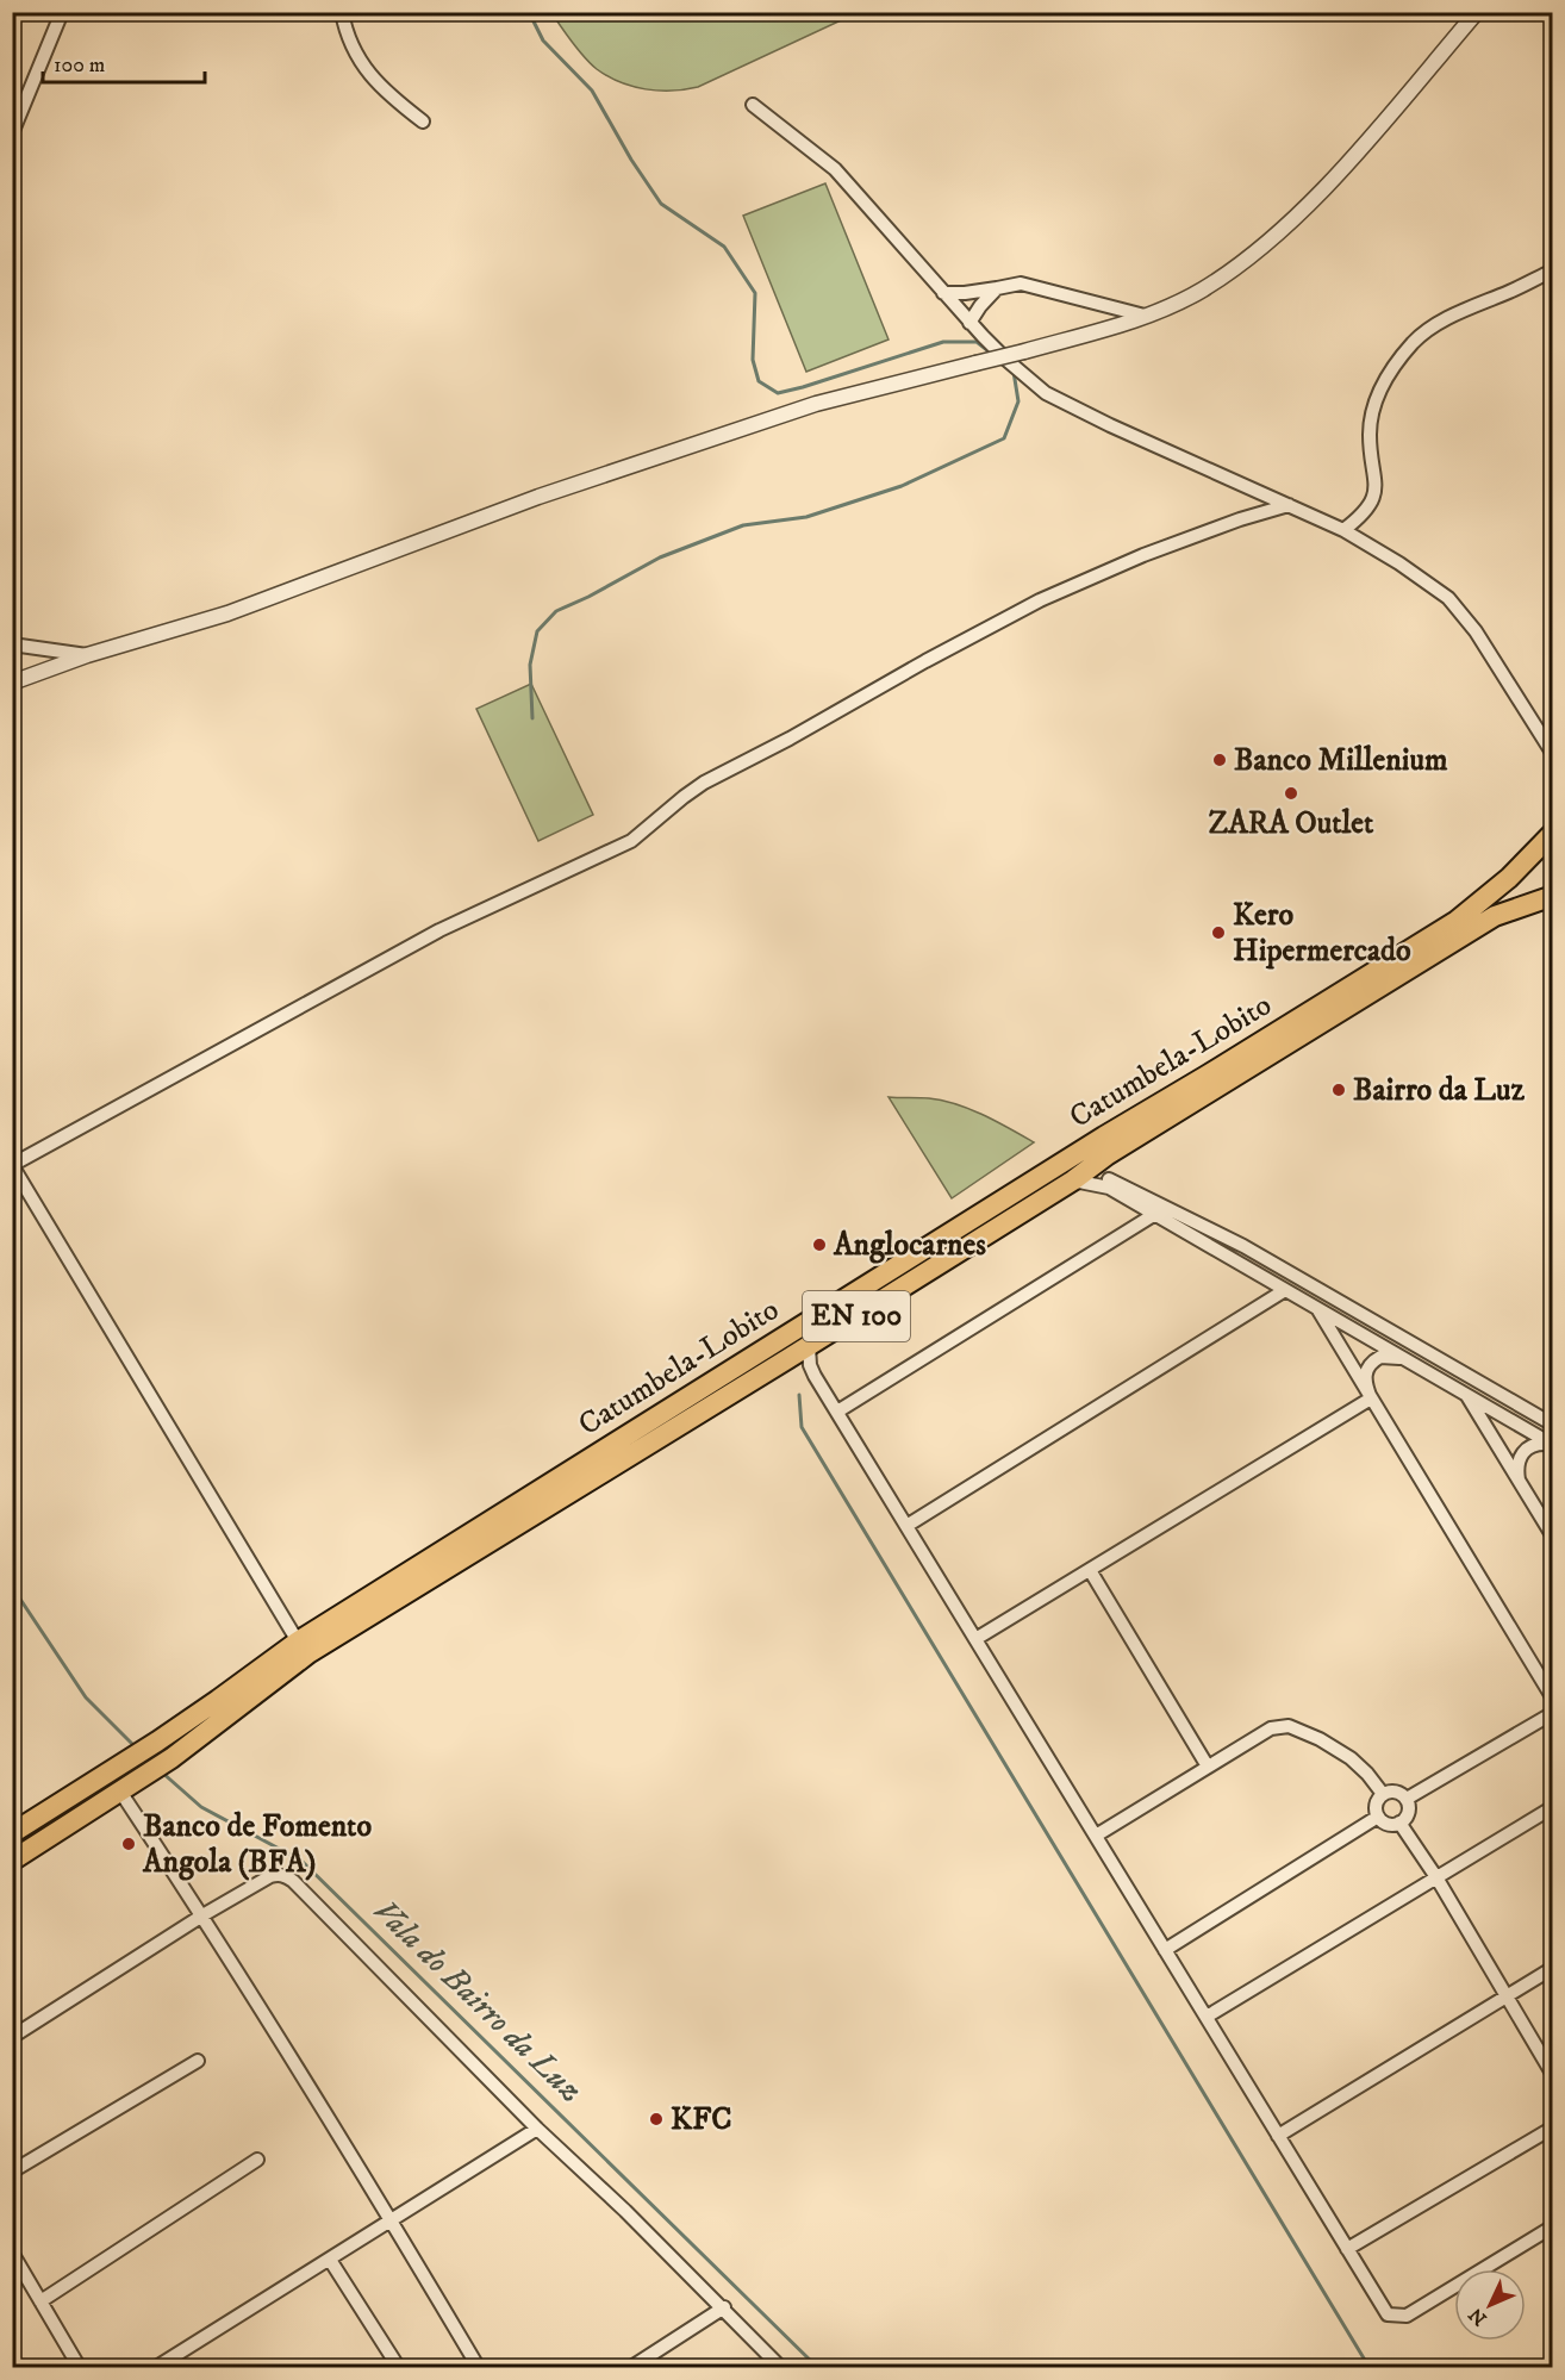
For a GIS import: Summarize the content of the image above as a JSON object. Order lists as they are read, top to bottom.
{
  "streets": {
    "main road": ["Catumbela-Lobito", "EN 100"]
  },
  "water": ["Vala do Bairro da Luz"],
  "places": [
    "Banco Millenium",
    "ZARA Outlet",
    "Kero Hipermercado",
    "Bairro da Luz",
    "Anglocarnes",
    "Banco de Fomento Angola (BFA)",
    "KFC"
  ],
  "scale_bar": "100 m",
  "north": "bottom left"
}
